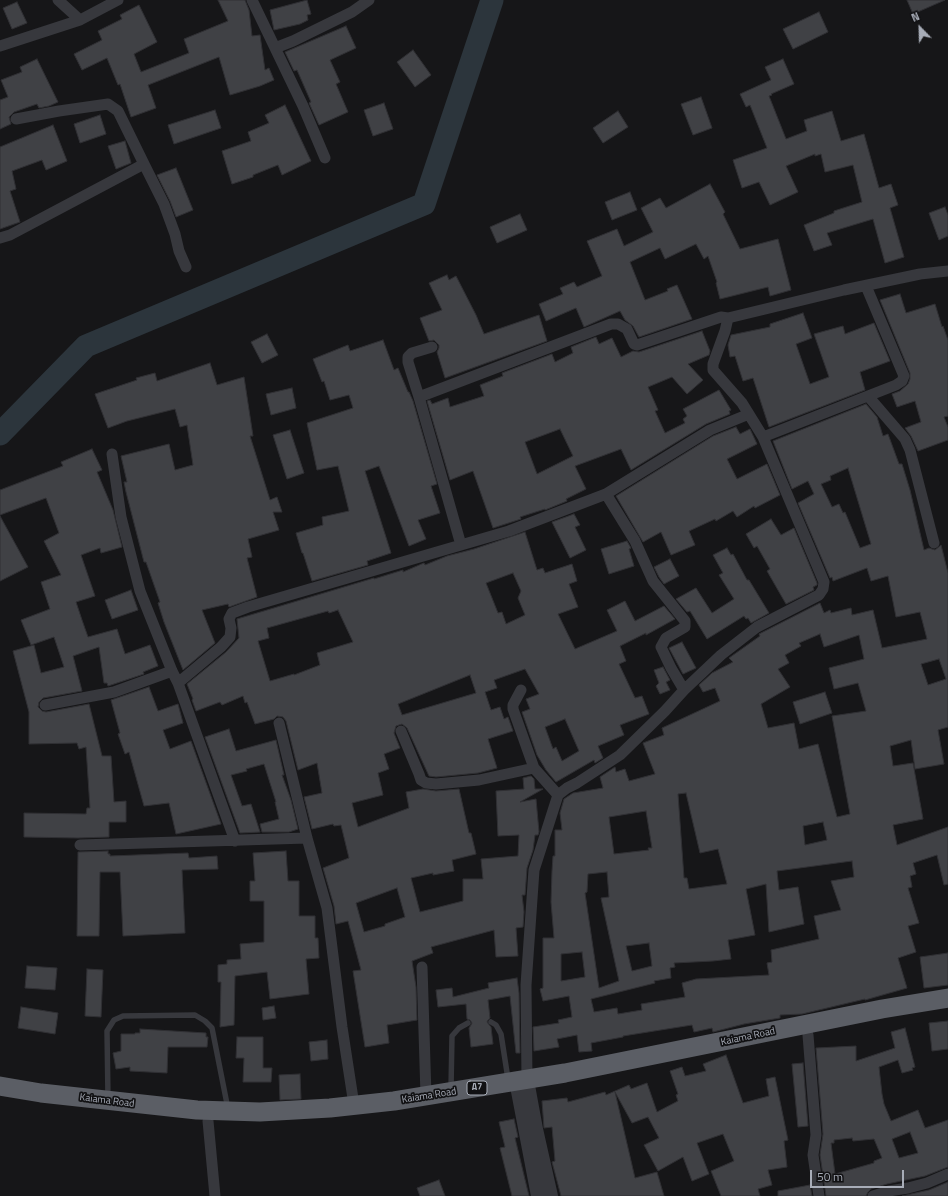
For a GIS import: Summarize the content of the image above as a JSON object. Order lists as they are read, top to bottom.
{
  "streets": {
    "highway": ["Kaiama Road", "A7"]
  },
  "scale_bar": "50 m",
  "north": "top left"
}
